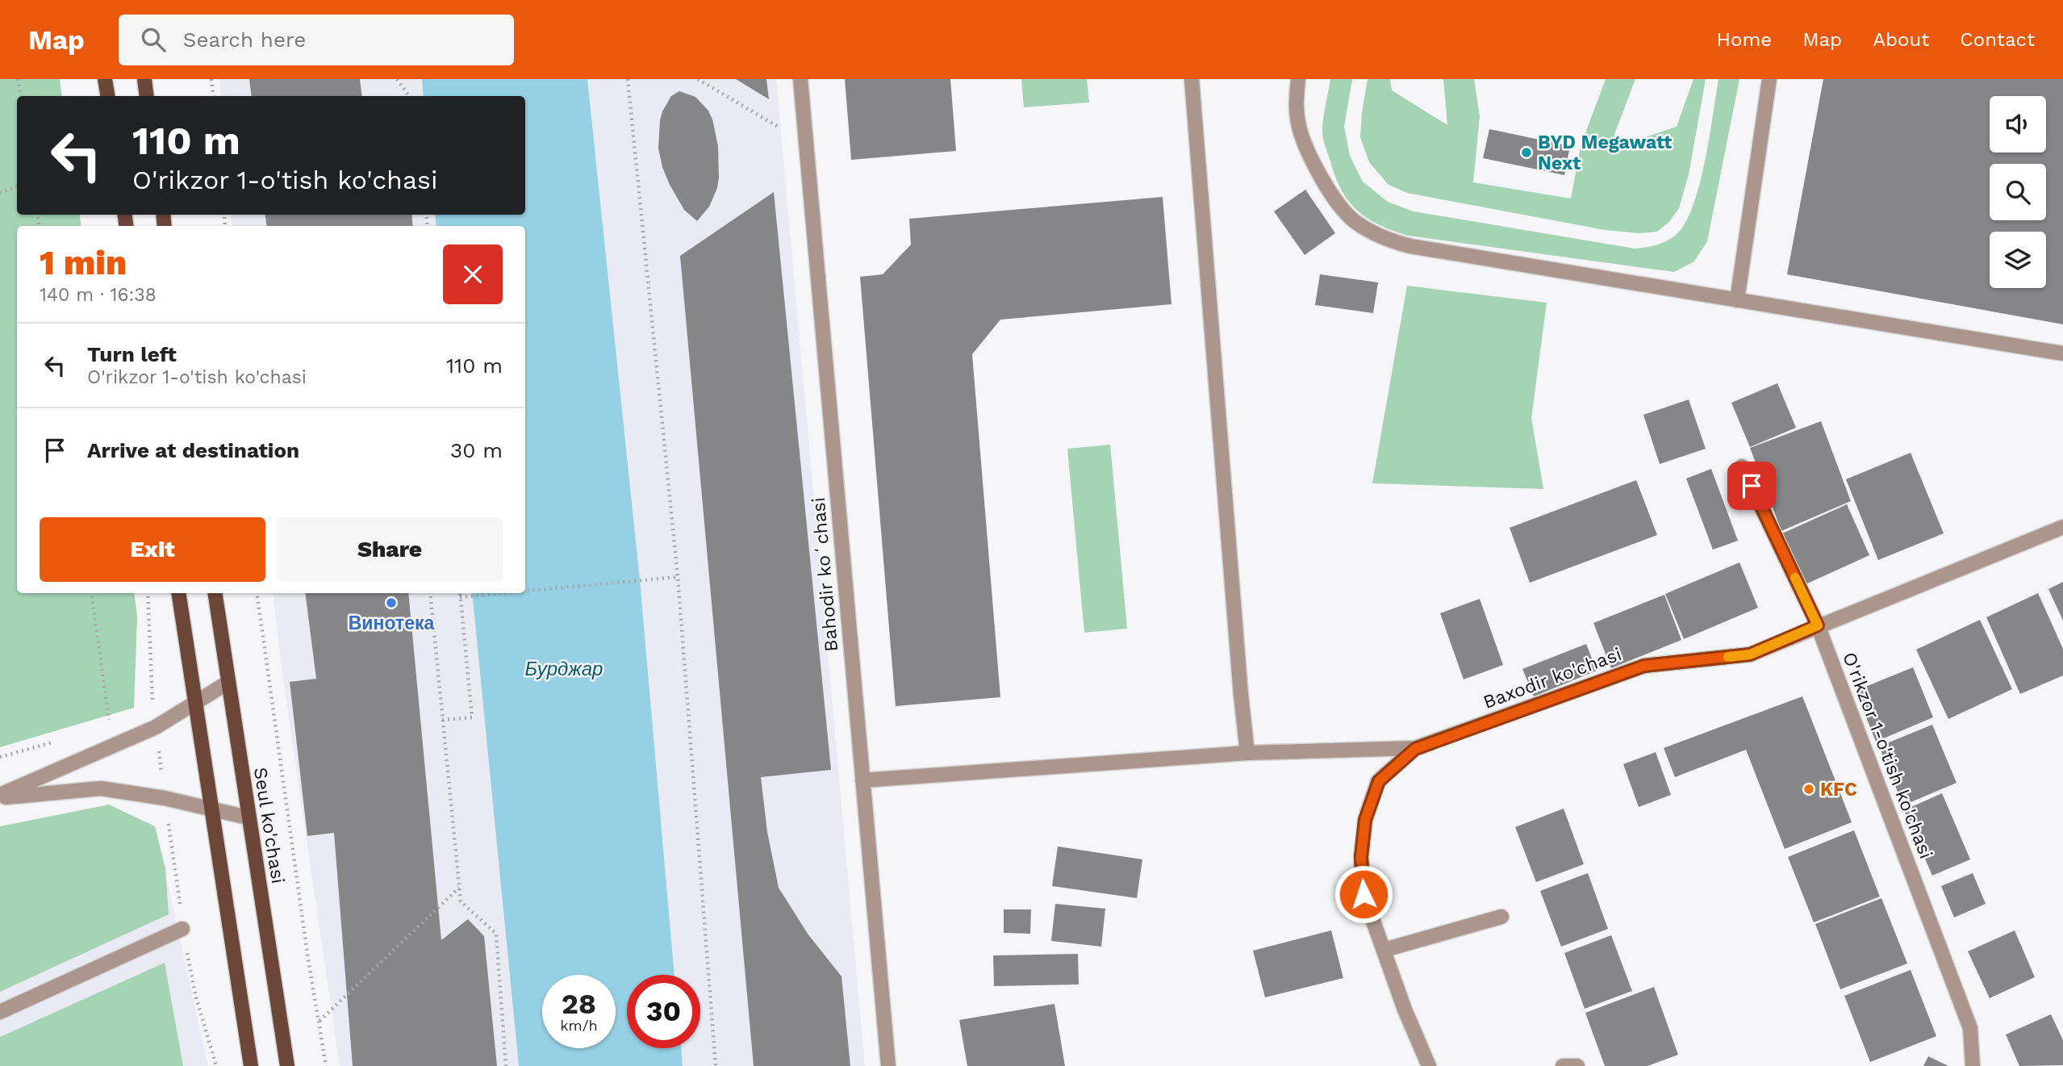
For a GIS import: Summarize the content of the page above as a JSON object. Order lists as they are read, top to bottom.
{
  "streets": {
    "main road": ["Seul ko'chasi"],
    "street": ["Bahodir koʻchasi", "Baxodir ko'chasi", "O'rikzor 1-o'tish ko'chasi"]
  },
  "crossings": [
    ["Baxodir ko'chasi", "O'rikzor 1-o'tish ko'chasi"]
  ],
  "water": ["Бурджар"],
  "places": ["BYD Megawatt Next", "Винотека", "KFC"],
  "page": {
    "header": "Map",
    "search": "Search here",
    "nav": [
      "Home",
      "Map",
      "About",
      "Contact"
    ],
    "turn": ["110 m", "O'rikzor 1-o'tish ko'chasi"],
    "heading": ["1 min", "140 m · 16:38"],
    "list": [
      {
        "name": "Turn left",
        "note": "O'rikzor 1-o'tish ko'chasi",
        "value": "110 m"
      },
      {
        "name": "Arrive at destination",
        "value": "30 m"
      }
    ],
    "buttons": ["Exit", "Share"],
    "speed": "28 km/h",
    "limit": "30"
  }
}
